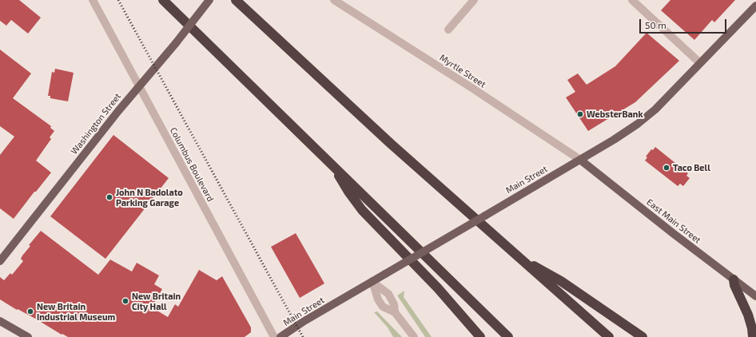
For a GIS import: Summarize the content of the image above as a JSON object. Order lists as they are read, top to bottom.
{
  "streets": {
    "main road": ["Washington Street", "Main Street", "East Main Street"],
    "street": ["Myrtle Street", "Columbus Boulevard"]
  },
  "crossings": [
    ["Myrtle Street", "Main Street"],
    ["Myrtle Street", "East Main Street"],
    ["Washington Street", "Columbus Boulevard"],
    ["Main Street", "East Main Street"]
  ],
  "places": [
    "WebsterBank",
    "Taco Bell",
    "John N Badolato Parking Garage",
    "New Britain City Hall",
    "New Britain Industrial Museum"
  ],
  "scale_bar": "50 m"
}
